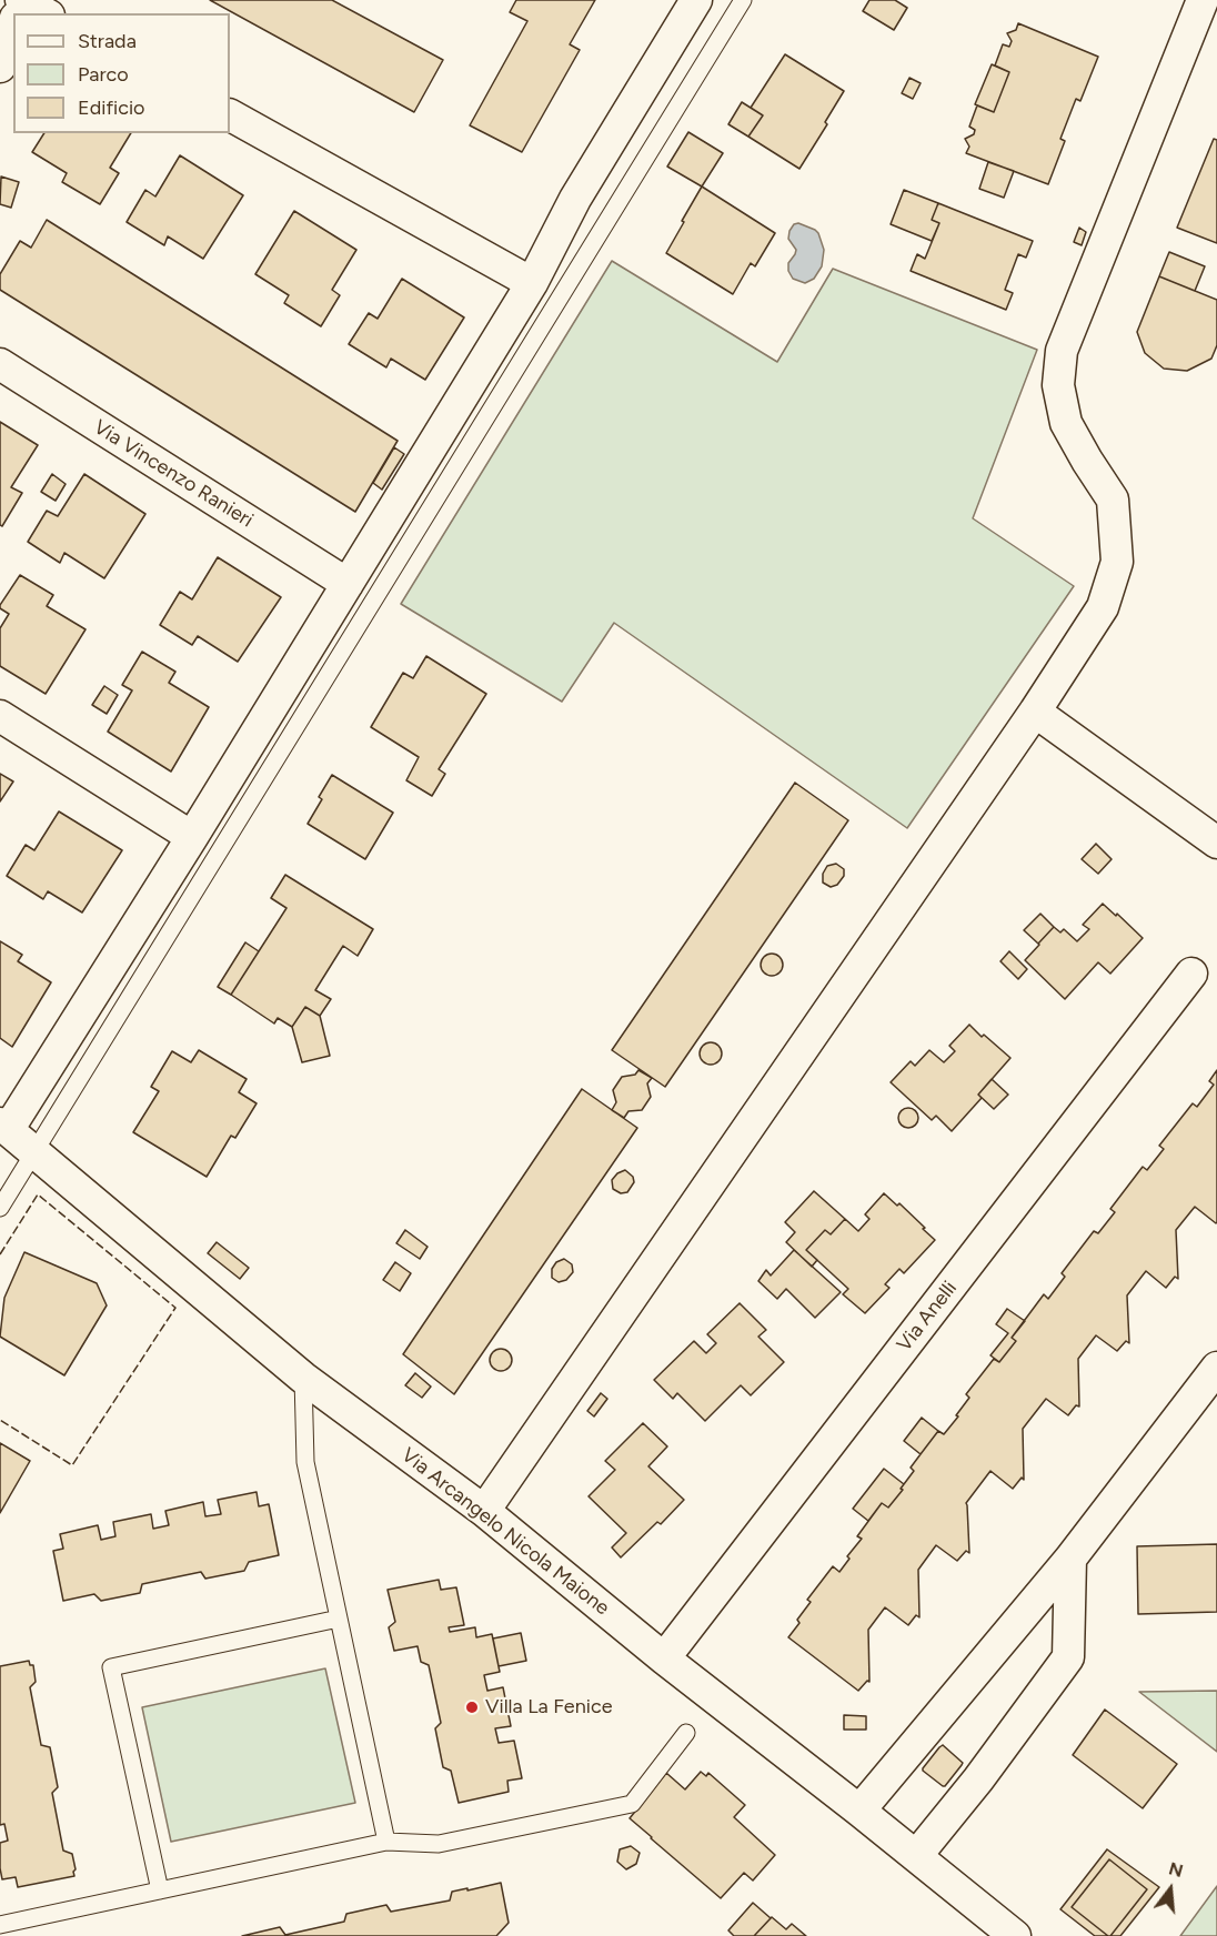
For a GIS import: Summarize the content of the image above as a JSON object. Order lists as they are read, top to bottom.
{
  "streets": {
    "street": ["Via Vincenzo Ranieri", "Via Anelli", "Via Arcangelo Nicola Maione"]
  },
  "crossings": [
    ["Via Anelli", "Via Arcangelo Nicola Maione"]
  ],
  "places": ["Villa La Fenice"],
  "legend": ["Strada", "Parco", "Edificio"],
  "north": "top"
}
